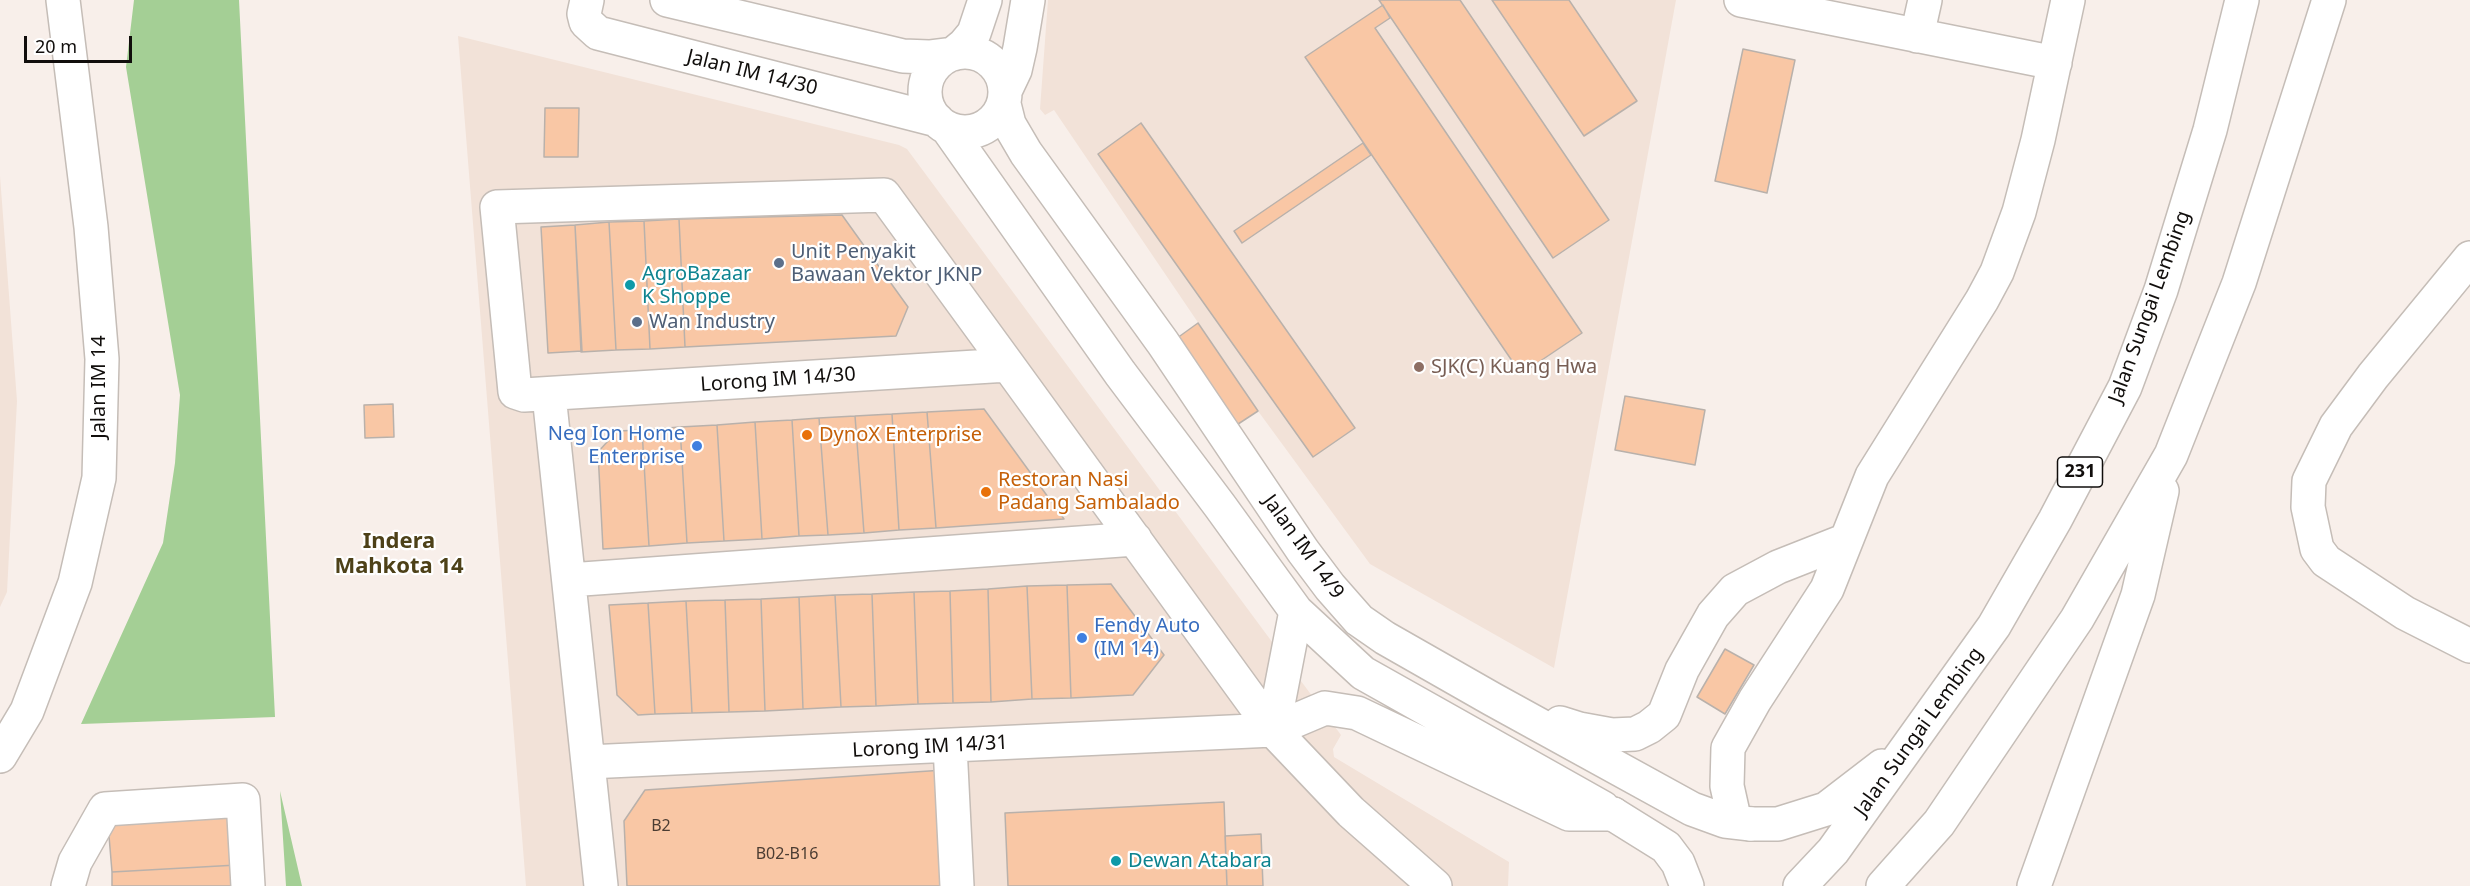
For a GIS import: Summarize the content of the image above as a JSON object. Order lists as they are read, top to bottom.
{
  "streets": {
    "street": [
      "Jalan IM 14/30",
      "Jalan Sungai Lembing",
      "Lorong IM 14/30",
      "Jalan IM 14",
      "231",
      "Jalan IM 14/9",
      "Lorong IM 14/31"
    ]
  },
  "crossings": [
    ["Jalan IM 14/30", "Jalan IM 14/9"],
    ["Jalan Sungai Lembing", "Jalan IM 14/9"]
  ],
  "districts": ["Indera Mahkota 14"],
  "places": [
    "Unit Penyakit Bawaan Vektor JKNP",
    "AgroBazaar K Shoppe",
    "Wan Industry",
    "SJK(C) Kuang Hwa",
    "DynoX Enterprise",
    "Neg Ion Home Enterprise",
    "Restoran Nasi Padang Sambalado",
    "Fendy Auto (IM 14)",
    "Dewan Atabara"
  ],
  "house_numbers": ["B2", "B02-B16"],
  "scale_bar": "20 m"
}
